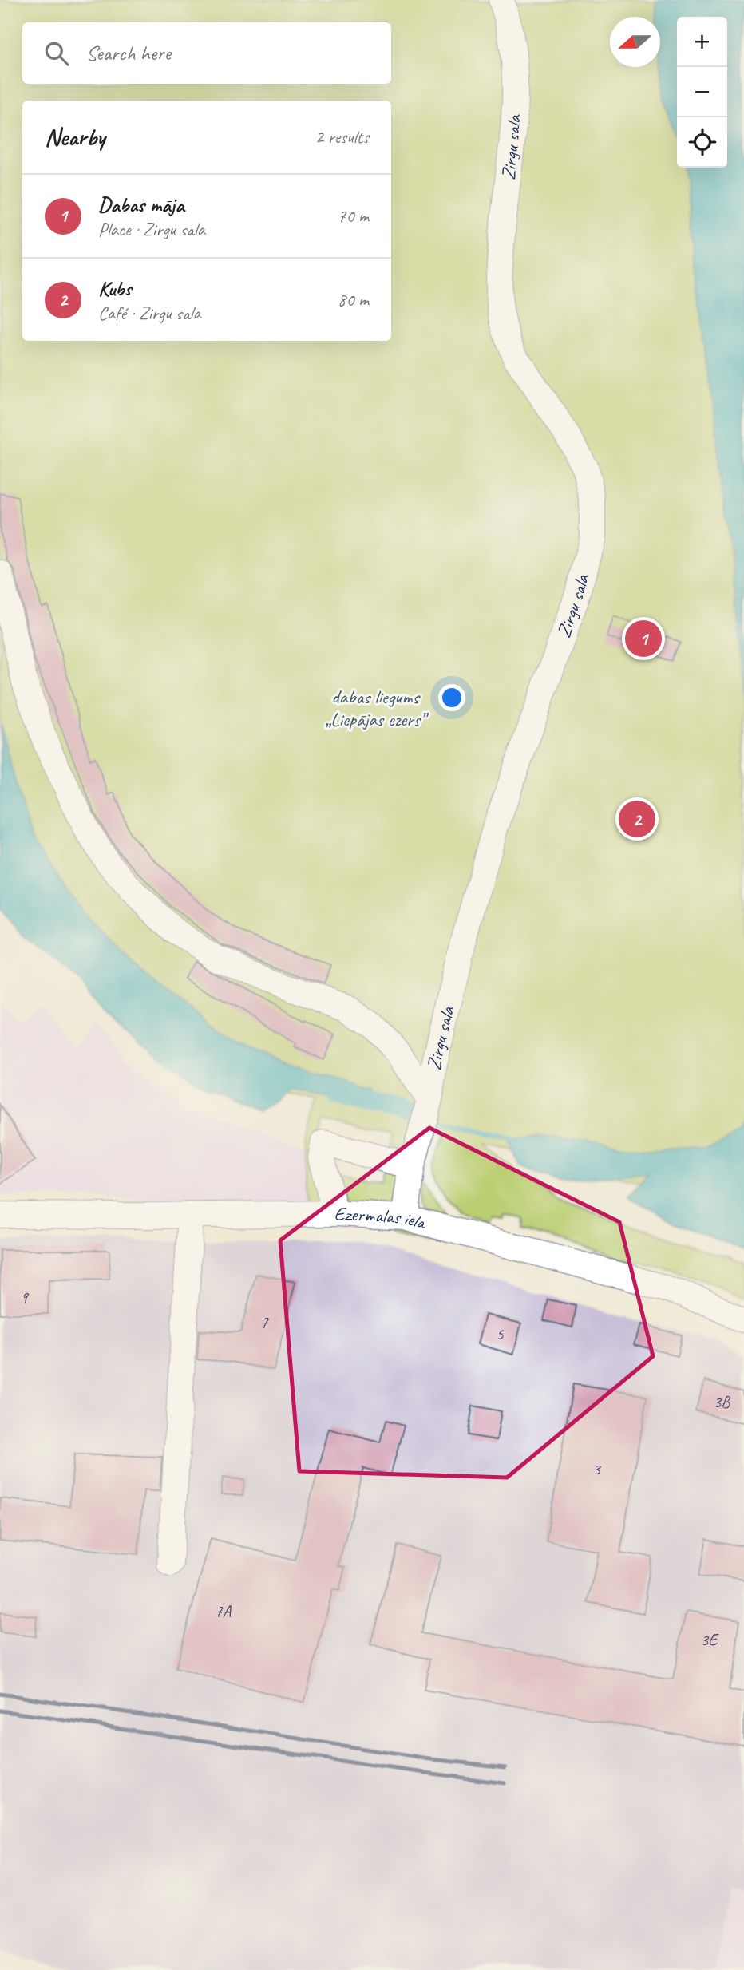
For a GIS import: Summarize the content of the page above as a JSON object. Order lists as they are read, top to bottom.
{
  "streets": {
    "street": ["Zirgu sala", "Ezermalas iela"]
  },
  "crossings": [
    ["Zirgu sala", "Ezermalas iela"]
  ],
  "parks": ["dabas liegums „Liepājas ezers”"],
  "house_numbers": [
    "9",
    "7",
    "5",
    "3B",
    "3",
    "7A",
    "3E"
  ],
  "north": "left",
  "page": {
    "map_buttons": ["+", "−"],
    "search": "Search here",
    "heading": ["Nearby", "2 results"],
    "list": [
      {
        "mark": "1",
        "name": "Dabas māja",
        "note": "Place · Zirgu sala",
        "value": "70 m"
      },
      {
        "mark": "2",
        "name": "Kubs",
        "note": "Café · Zirgu sala",
        "value": "80 m"
      }
    ],
    "pins": ["1", "2"]
  }
}
